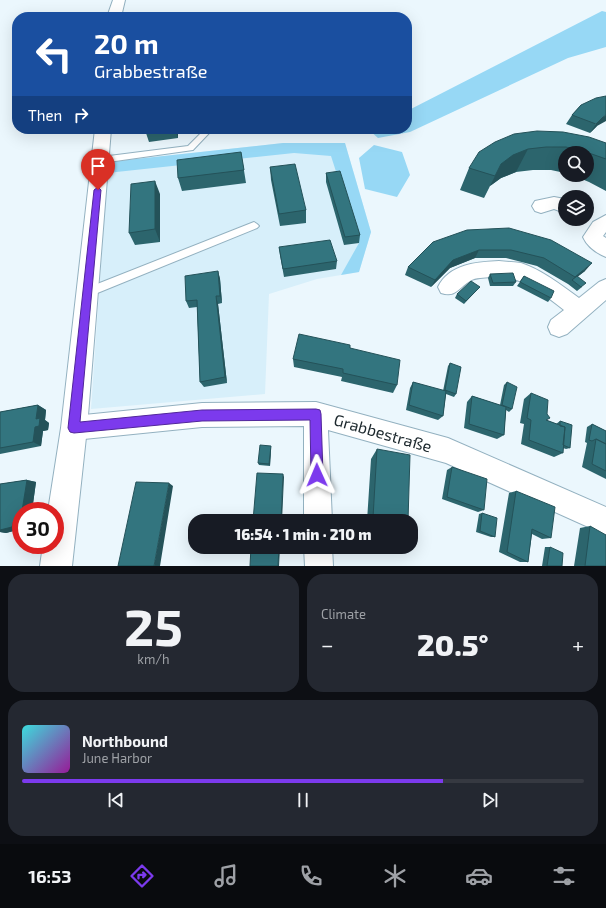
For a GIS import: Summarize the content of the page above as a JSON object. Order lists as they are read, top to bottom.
{
  "streets": {
    "street": ["Grabbestraße"]
  },
  "page": {
    "turn": ["20 m", "Grabbestraße"],
    "then": "Then",
    "limit": "30",
    "trip": "16:54 · 1 min · 210 m",
    "tile": [
      ["25", "km/h"],
      "Climate"
    ],
    "heat": ["−", "20.5°", "+"],
    "song": ["Northbound", "June Harbor"],
    "tabs": "16:53"
  }
}
